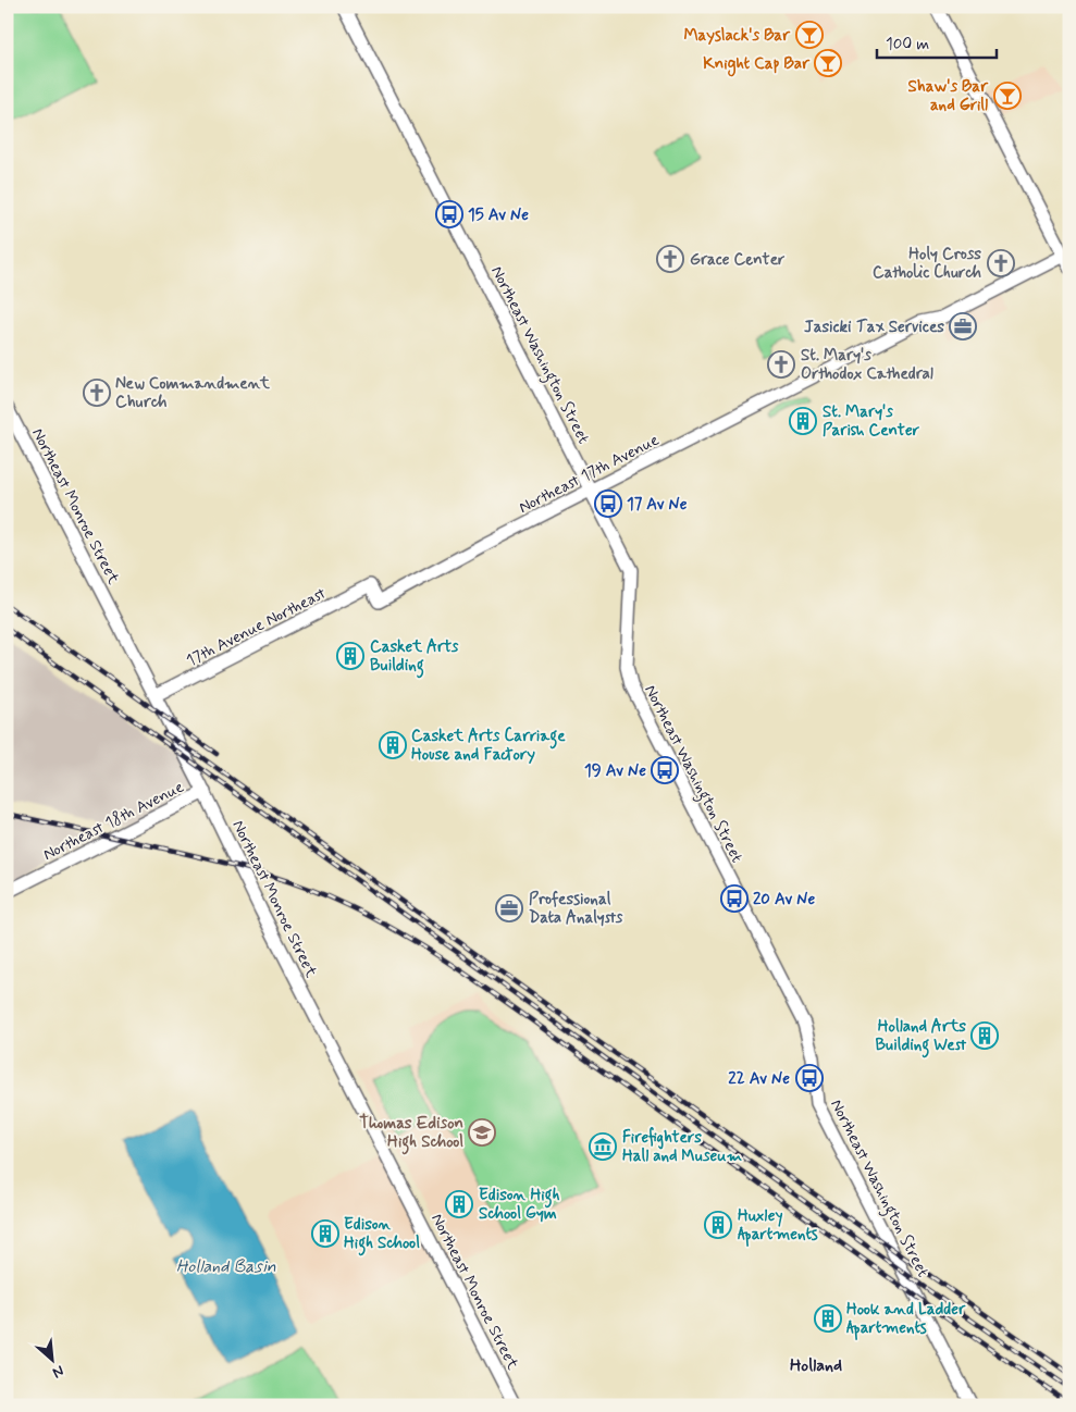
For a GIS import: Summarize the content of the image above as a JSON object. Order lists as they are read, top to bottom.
{
  "streets": {
    "street": [
      "Northeast Washington Street",
      "Northeast 17th Avenue",
      "Northeast Monroe Street",
      "17th Avenue Northeast",
      "Northeast 18th Avenue"
    ]
  },
  "crossings": [
    ["Northeast Washington Street", "Northeast 17th Avenue"],
    ["Northeast 17th Avenue", "17th Avenue Northeast"],
    ["Northeast Monroe Street", "17th Avenue Northeast"],
    ["Northeast Monroe Street", "Northeast 18th Avenue"]
  ],
  "districts": ["Holland"],
  "water": ["Holland Basin"],
  "places": {
    "bar": ["Mayslack's Bar", "Knight Cap Bar", "Shaw's Bar and Grill"],
    "bus stop": [
      "15 Av Ne",
      "17 Av Ne",
      "19 Av Ne",
      "20 Av Ne",
      "22 Av Ne"
    ],
    "church": [
      "Grace Center",
      "Holy Cross Catholic Church",
      "St. Mary's Orthodox Cathedral",
      "New Commandment Church"
    ],
    "office": ["Jasicki Tax Services", "Professional Data Analysts"],
    "building": [
      "St. Mary's Parish Center",
      "Casket Arts Building",
      "Casket Arts Carriage House and Factory",
      "Holland Arts Building West",
      "Edison High School Gym",
      "Huxley Apartments",
      "Edison High School",
      "Hook and Ladder Apartments"
    ],
    "school or university": ["Thomas Edison High School"],
    "museum": ["Firefighters Hall and Museum"]
  },
  "scale_bar": "100 m",
  "north": "bottom right"
}
